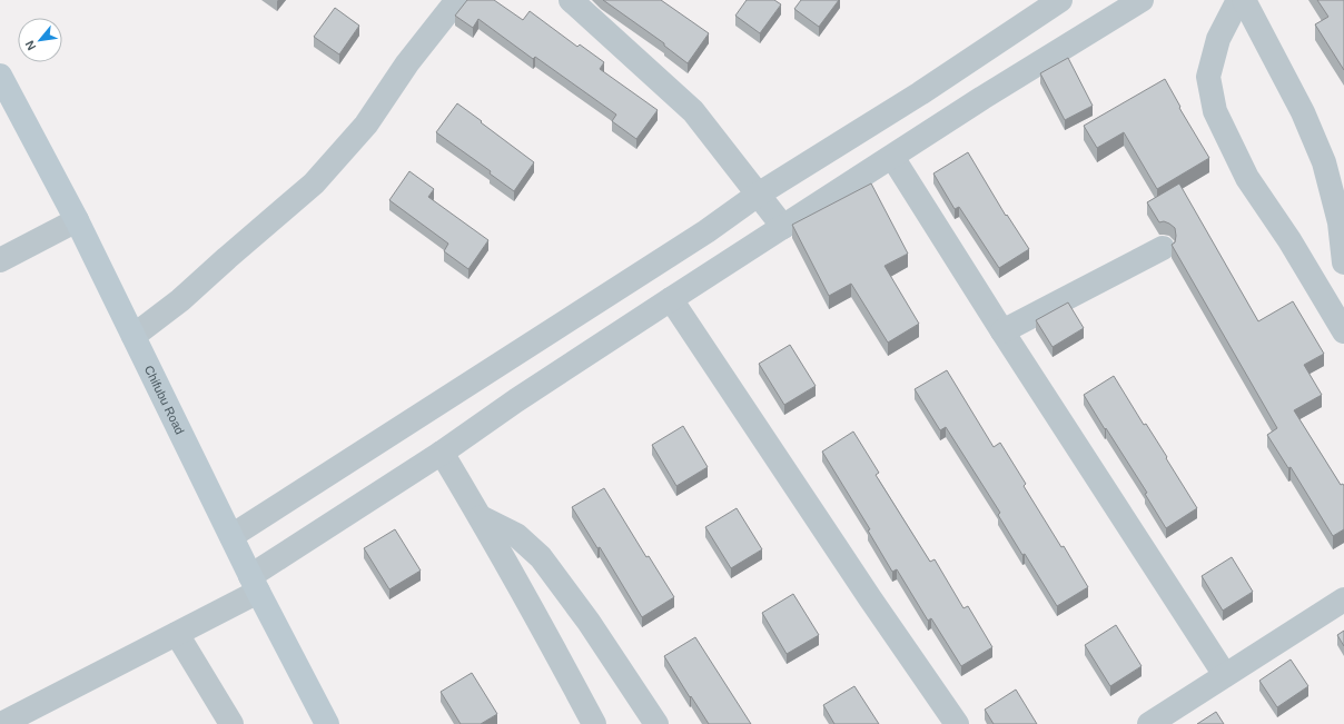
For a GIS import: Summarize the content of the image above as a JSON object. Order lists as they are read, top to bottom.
{
  "streets": {
    "main road": ["Chifubu Road"]
  },
  "north": "bottom left"
}
